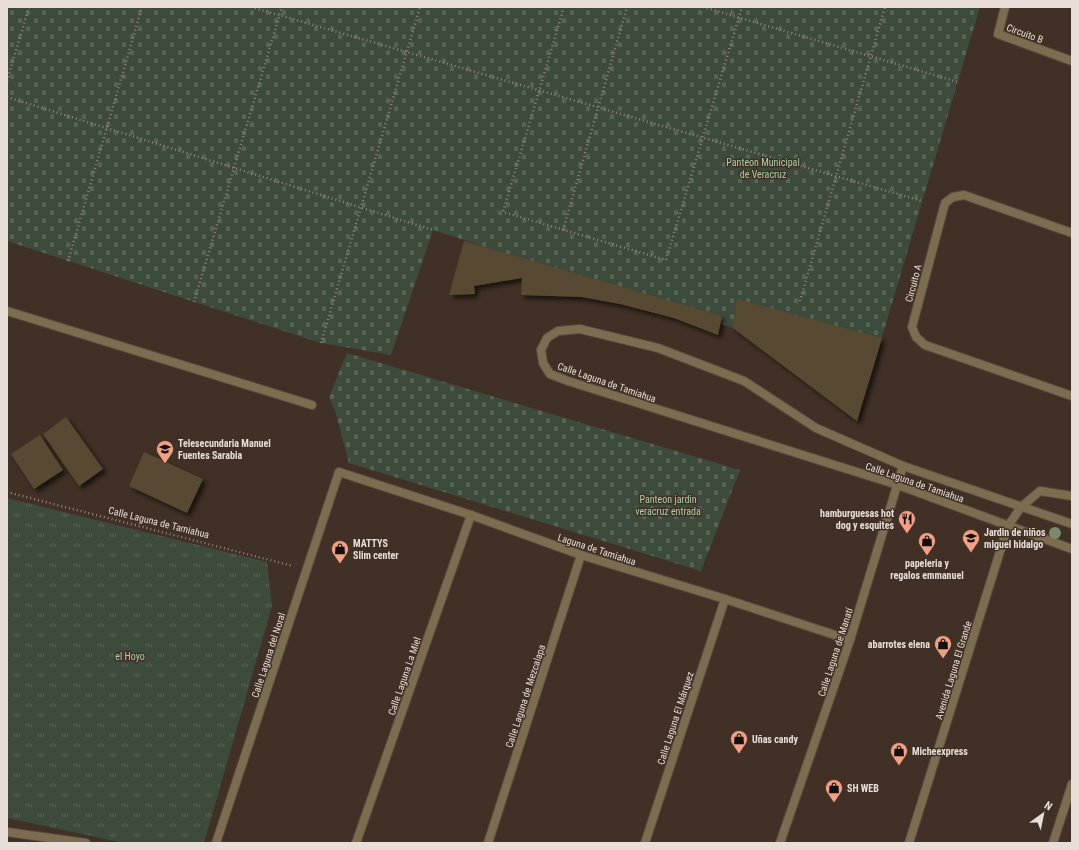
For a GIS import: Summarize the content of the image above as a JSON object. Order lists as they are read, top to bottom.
{
  "streets": {
    "street": [
      "Circuito B",
      "Circuito A",
      "Calle Laguna de Tamiahua",
      "Laguna de Tamiahua",
      "Calle Laguna de Manatí",
      "Calle Laguna del Noral",
      "Avenida Laguna El Grande",
      "Calle Laguna La Miel",
      "Calle Laguna de Mezcalapa",
      "Calle Laguna El Márquez"
    ]
  },
  "crossings": [
    ["Calle Laguna de Tamiahua", "Calle Laguna de Manatí"],
    ["Calle Laguna de Tamiahua", "Calle Laguna del Noral"],
    ["Calle Laguna de Tamiahua", "Avenida Laguna El Grande"],
    ["Laguna de Tamiahua", "Calle Laguna de Manatí"],
    ["Laguna de Tamiahua", "Calle Laguna del Noral"],
    ["Laguna de Tamiahua", "Calle Laguna La Miel"],
    ["Laguna de Tamiahua", "Calle Laguna de Mezcalapa"],
    ["Laguna de Tamiahua", "Calle Laguna El Márquez"]
  ],
  "parks": ["Panteon Municipal de Veracruz", "Panteon jardin veracruz entrada", "el Hoyo"],
  "places": {
    "school or university": ["Telesecundaria Manuel Fuentes Sarabia", "Jardin de niños miguel hidalgo"],
    "restaurant": ["hamburguesas hot dog y esquites"],
    "shop": [
      "papeleria y regalos emmanuel",
      "MATTYS Slim center",
      "abarrotes elena",
      "Uñas candy",
      "Micheexpress",
      "SH WEB"
    ]
  },
  "north": "top right"
}
